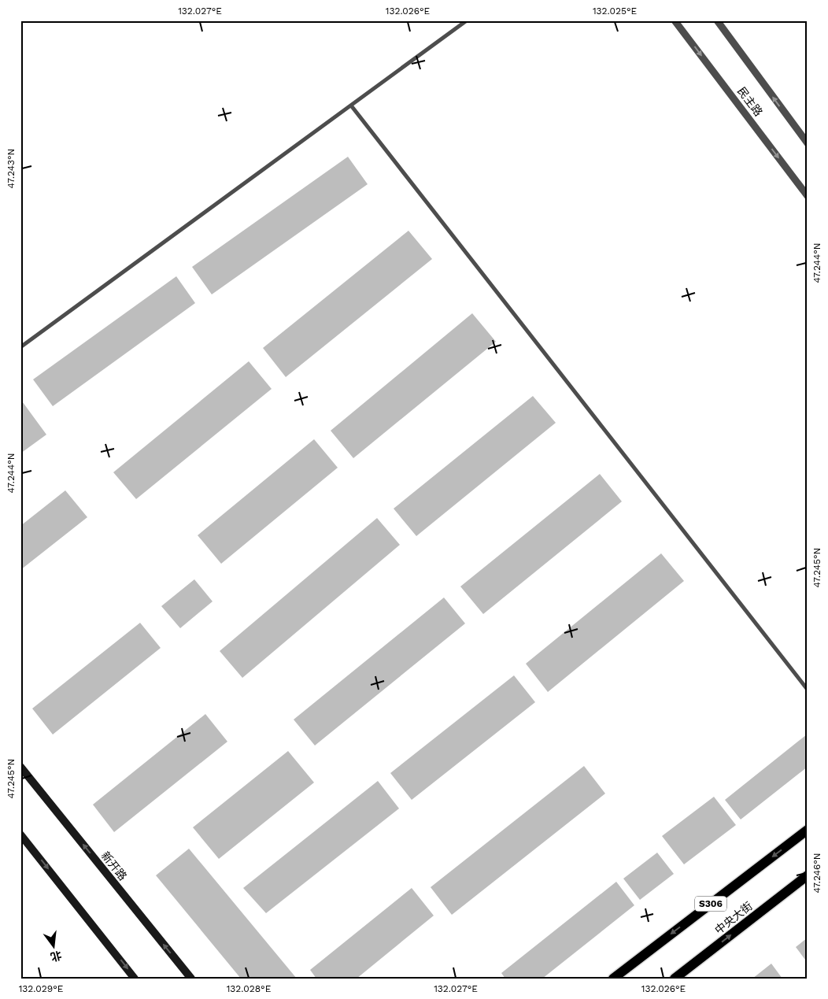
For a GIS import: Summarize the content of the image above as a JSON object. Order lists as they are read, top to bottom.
{
  "streets": {
    "main road": ["新开路", "S306", "中央大街"],
    "street": ["民主路"]
  },
  "north": "bottom",
  "coordinates": [
    "132.027°E",
    "132.026°E",
    "132.025°E",
    "47.243°N",
    "47.244°N",
    "47.245°N",
    "47.246°N",
    "132.029°E",
    "132.028°E"
  ]
}
